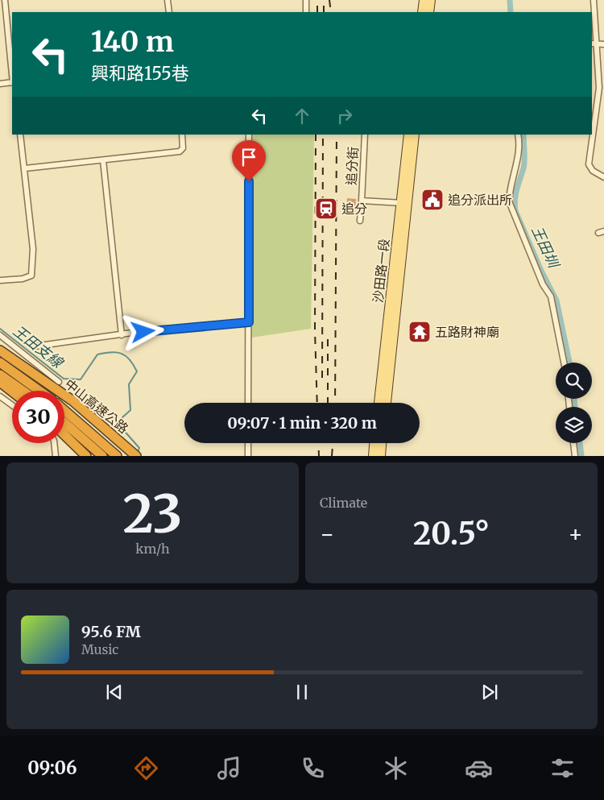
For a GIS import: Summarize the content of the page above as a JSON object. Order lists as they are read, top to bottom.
{
  "streets": {
    "highway": ["中山高速公路"],
    "main road": ["沙田路一段"],
    "street": ["追分街"]
  },
  "crossings": [
    ["追分街", "沙田路一段"]
  ],
  "water": ["王田圳", "王田支線"],
  "places": {
    "public building": ["追分派出所"],
    "station": ["追分"],
    "temple": ["五路財神廟"]
  },
  "page": {
    "turn": ["140 m", "興和路155巷"],
    "limit": "30",
    "trip": "09:07 · 1 min · 320 m",
    "tile": [
      ["23", "km/h"],
      "Climate"
    ],
    "heat": ["−", "20.5°", "+"],
    "song": ["95.6 FM", "Music"],
    "tabs": "09:06"
  }
}
